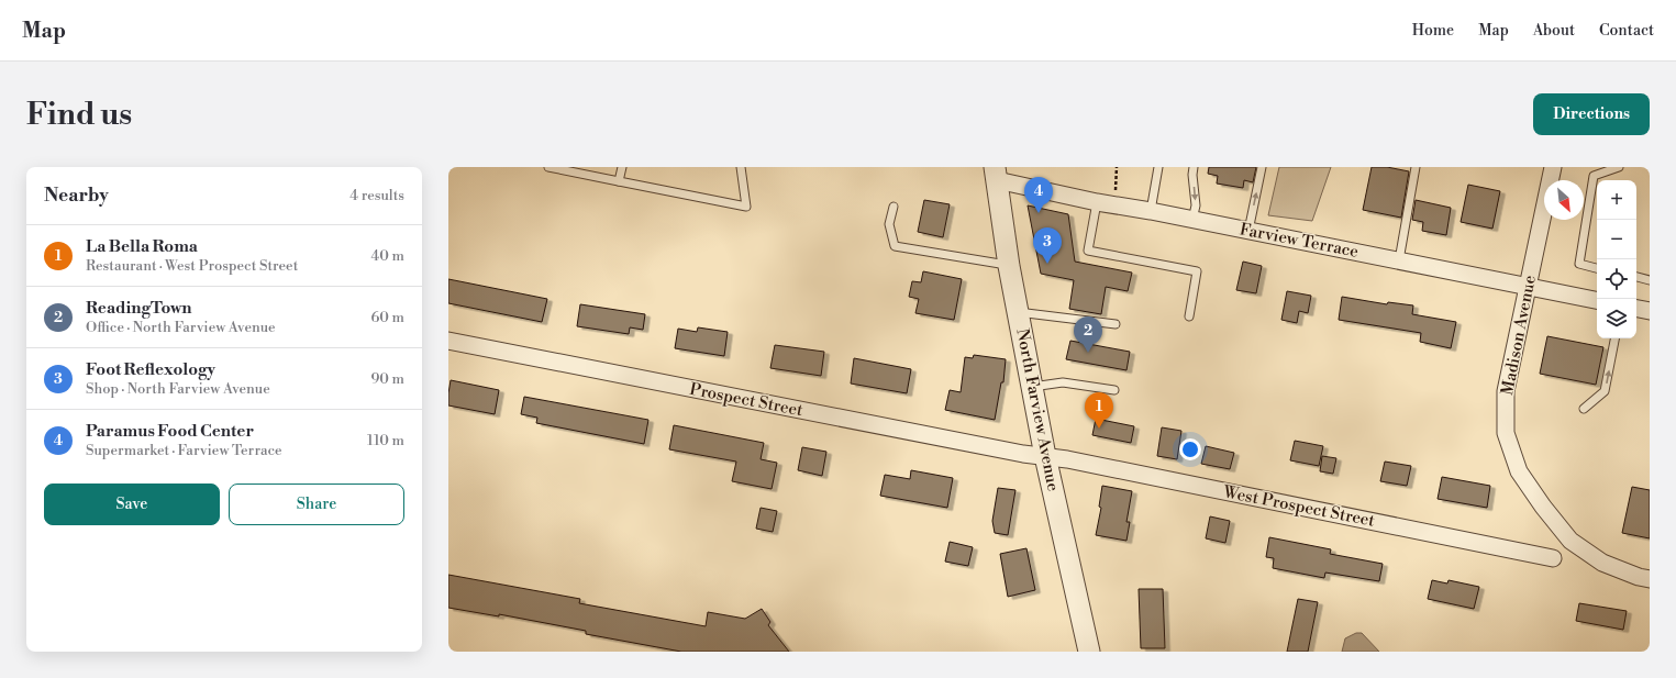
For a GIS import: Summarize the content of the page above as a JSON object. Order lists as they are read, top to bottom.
{
  "streets": {
    "street": [
      "Farview Terrace",
      "Madison Avenue",
      "Prospect Street",
      "North Farview Avenue",
      "West Prospect Street"
    ]
  },
  "crossings": [
    ["Farview Terrace", "Madison Avenue"],
    ["Farview Terrace", "North Farview Avenue"],
    ["Prospect Street", "North Farview Avenue"],
    ["Prospect Street", "West Prospect Street"],
    ["North Farview Avenue", "West Prospect Street"]
  ],
  "north": "bottom right",
  "page": {
    "header": "Map",
    "nav": [
      "Home",
      "Map",
      "About",
      "Contact"
    ],
    "buttons": [
      "Directions",
      ["Save", "Share"]
    ],
    "title": "Find us",
    "heading": ["Nearby", "4 results"],
    "pins": [
      "4",
      "3",
      "2",
      "1"
    ],
    "map_buttons": ["+", "−"],
    "list": [
      {
        "mark": "1",
        "name": "La Bella Roma",
        "note": "Restaurant · West Prospect Street",
        "value": "40 m"
      },
      {
        "mark": "2",
        "name": "ReadingTown",
        "note": "Office · North Farview Avenue",
        "value": "60 m"
      },
      {
        "mark": "3",
        "name": "Foot Reflexology",
        "note": "Shop · North Farview Avenue",
        "value": "90 m"
      },
      {
        "mark": "4",
        "name": "Paramus Food Center",
        "note": "Supermarket · Farview Terrace",
        "value": "110 m"
      }
    ]
  }
}
